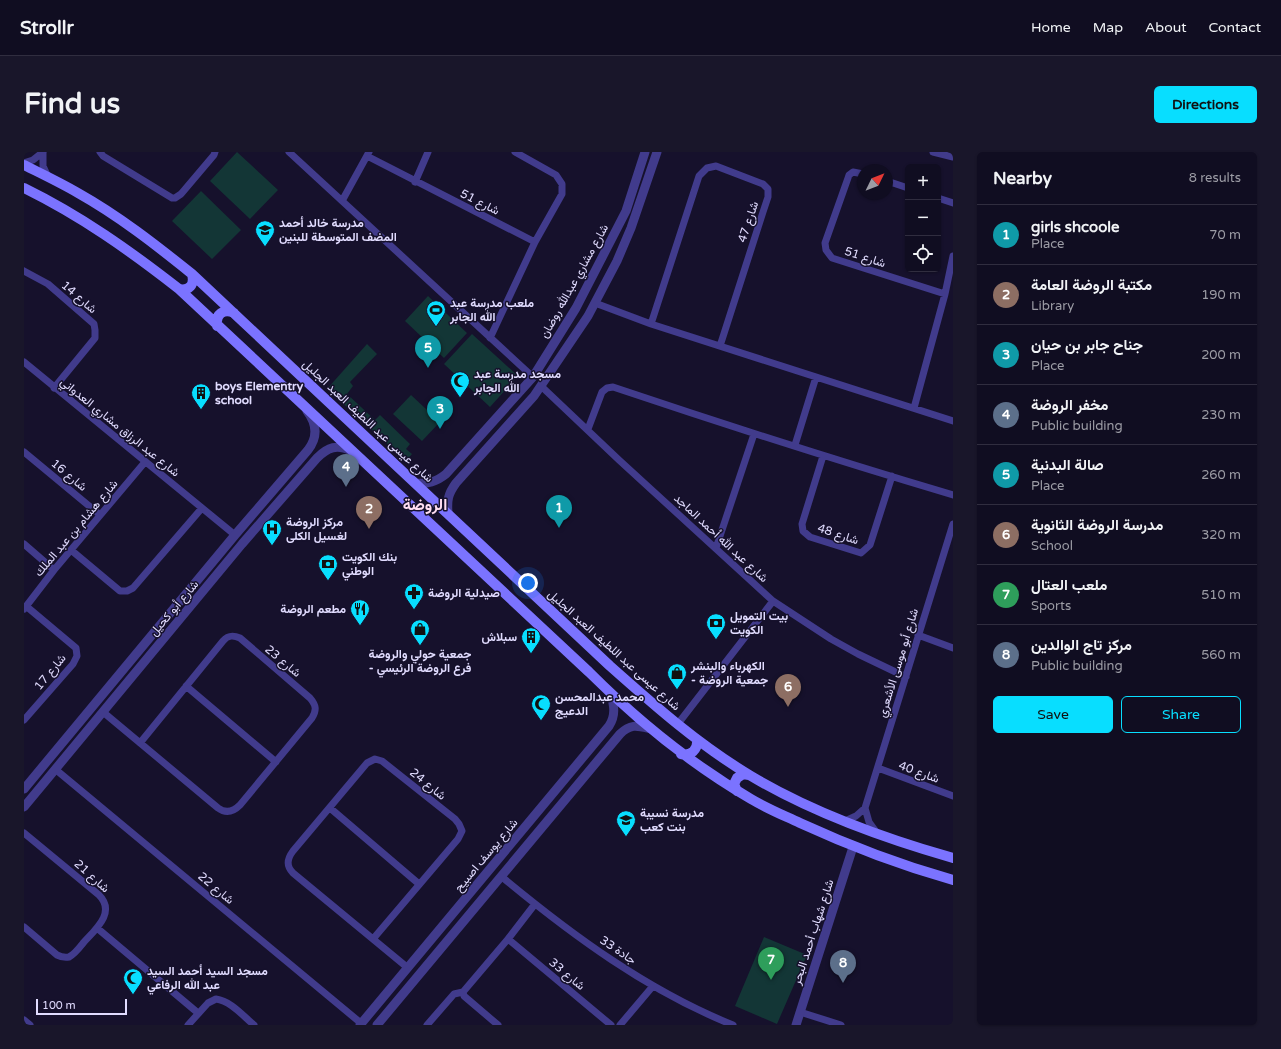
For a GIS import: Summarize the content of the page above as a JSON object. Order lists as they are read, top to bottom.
{
  "streets": {
    "main road": ["شارع عيسى عبد اللطيف العبد الجليل"],
    "street": [
      "شارع 51",
      "شارع 47",
      "شارع مشاري عبدالله روضان",
      "شارع 14",
      "شارع عبد الرزاق مشاري العدواني",
      "شارع 16",
      "شارع هشام بن عبد الملك",
      "شارع 48",
      "شارع عبد الله أحمد الماجد",
      "شارع أبو كحيل",
      "شارع 23",
      "شارع أبو موسى الأشعري",
      "شارع 17",
      "شارع 40",
      "شارع 24",
      "شارع يوسف اصبيح",
      "شارع 21",
      "شارع 22",
      "شارع شهاب أحمد البحر",
      "جادة 33",
      "شارع 33"
    ]
  },
  "crossings": [
    ["شارع مشاري عبدالله روضان", "شارع عيسى عبد اللطيف العبد الجليل"],
    ["شارع 14", "شارع عبد الرزاق مشاري العدواني"],
    ["شارع عبد الرزاق مشاري العدواني", "شارع هشام بن عبد الملك"],
    ["شارع عبد الرزاق مشاري العدواني", "شارع أبو كحيل"],
    ["شارع 16", "شارع هشام بن عبد الملك"],
    ["شارع هشام بن عبد الملك", "شارع 17"],
    ["شارع عبد الله أحمد الماجد", "شارع أبو موسى الأشعري"],
    ["شارع أبو كحيل", "شارع 23"],
    ["شارع أبو كحيل", "شارع 22"],
    ["شارع أبو موسى الأشعري", "شارع 40"],
    ["شارع 24", "شارع يوسف اصبيح"],
    ["شارع يوسف اصبيح", "شارع 22"]
  ],
  "districts": ["الروضة"],
  "places": {
    "school or university": ["مدرسة خالد أحمد المضف المتوسطة للبنين", "مدرسة نسيبة بنت كعب"],
    "sports": ["ملعب مدرسة عبد الله الجابر"],
    "mosque": ["مسجد مدرسة عبد الله الجابر", "محمد عبدالمحسن الدعيج", "مسجد السيد أحمد السيد عبد الله الرفاعي"],
    "building": ["boys Elementry school", "سبلاش"],
    "hospital": ["مركز الروضة لغسيل الكلى"],
    "bank": ["بنك الكويت الوطني", "بيت التمويل الكويت"],
    "pharmacy": ["صيدلية الروضة"],
    "restaurant": ["مطعم الروضة"],
    "shop": ["جمعية حولي والروضة - فرع الروضة الرئيسي", "الكهرباء والبنشر - جمعية الروضة"]
  },
  "scale_bar": "100 m",
  "north": "top right",
  "page": {
    "header": "Strollr",
    "nav": [
      "Home",
      "Map",
      "About",
      "Contact"
    ],
    "buttons": [
      "Directions",
      ["Save", "Share"]
    ],
    "title": "Find us",
    "heading": ["Nearby", "8 results"],
    "map_buttons": ["+", "−"],
    "list": [
      {
        "mark": "1",
        "name": "girls shcoole",
        "note": "Place",
        "value": "70 m"
      },
      {
        "mark": "2",
        "name": "مكتبة الروضة العامة",
        "note": "Library",
        "value": "190 m"
      },
      {
        "mark": "3",
        "name": "جناح جابر بن حيان",
        "note": "Place",
        "value": "200 m"
      },
      {
        "mark": "4",
        "name": "مخفر الروضة",
        "note": "Public building",
        "value": "230 m"
      },
      {
        "mark": "5",
        "name": "صالة البدنية",
        "note": "Place",
        "value": "260 m"
      },
      {
        "mark": "6",
        "name": "مدرسة الروضة الثانوية",
        "note": "School",
        "value": "320 m"
      },
      {
        "mark": "7",
        "name": "ملعب العتال",
        "note": "Sports",
        "value": "510 m"
      },
      {
        "mark": "8",
        "name": "مركز تاج الوالدين",
        "note": "Public building",
        "value": "560 m"
      }
    ],
    "pins": [
      "5",
      "3",
      "4",
      "1",
      "2",
      "6",
      "7",
      "8"
    ],
    "scale": "100 m"
  }
}
